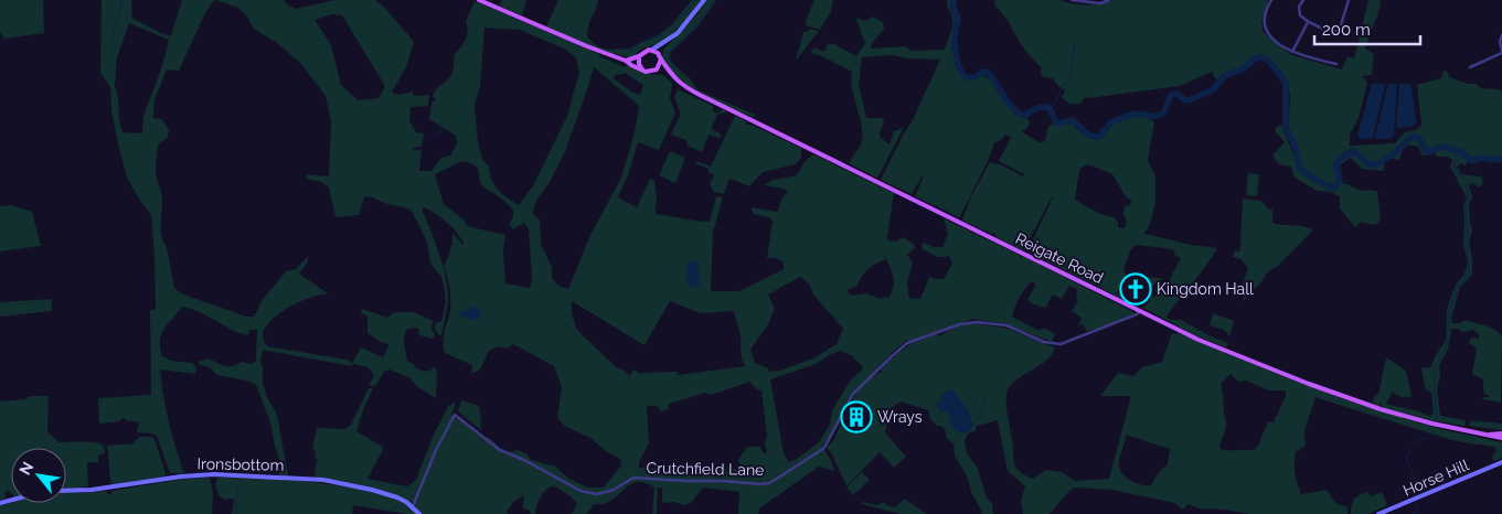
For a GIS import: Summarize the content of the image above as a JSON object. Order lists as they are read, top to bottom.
{
  "streets": {
    "main road": ["Reigate Road"],
    "street": ["Ironsbottom", "Crutchfield Lane", "Horse Hill"]
  },
  "crossings": [
    ["Reigate Road", "Crutchfield Lane"],
    ["Ironsbottom", "Crutchfield Lane"]
  ],
  "places": {
    "church": ["Kingdom Hall"],
    "building": ["Wrays"]
  },
  "scale_bar": "200 m",
  "north": "top left"
}
